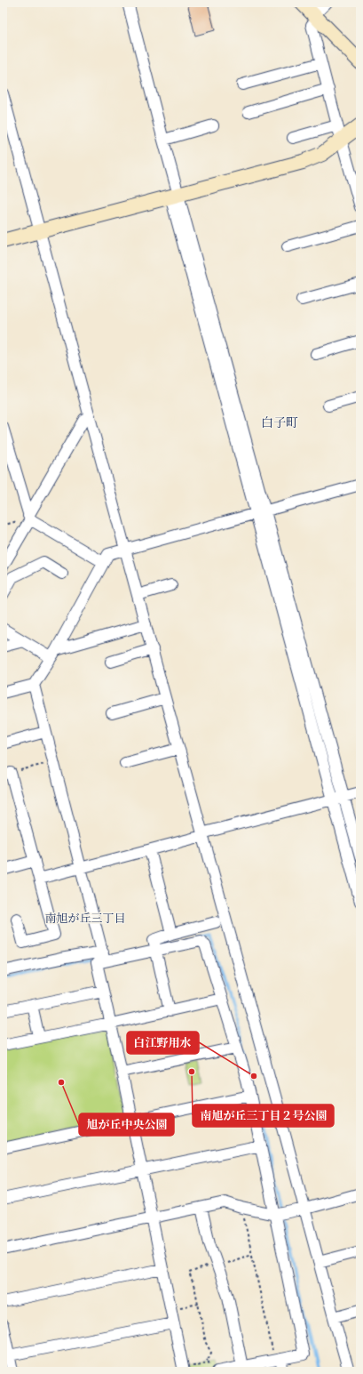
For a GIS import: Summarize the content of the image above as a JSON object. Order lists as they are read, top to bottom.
{
  "districts": ["白子町", "南旭が丘三丁目"],
  "places": ["南旭が丘三丁目２号公園", "白江野用水", "旭が丘中央公園"]
}
